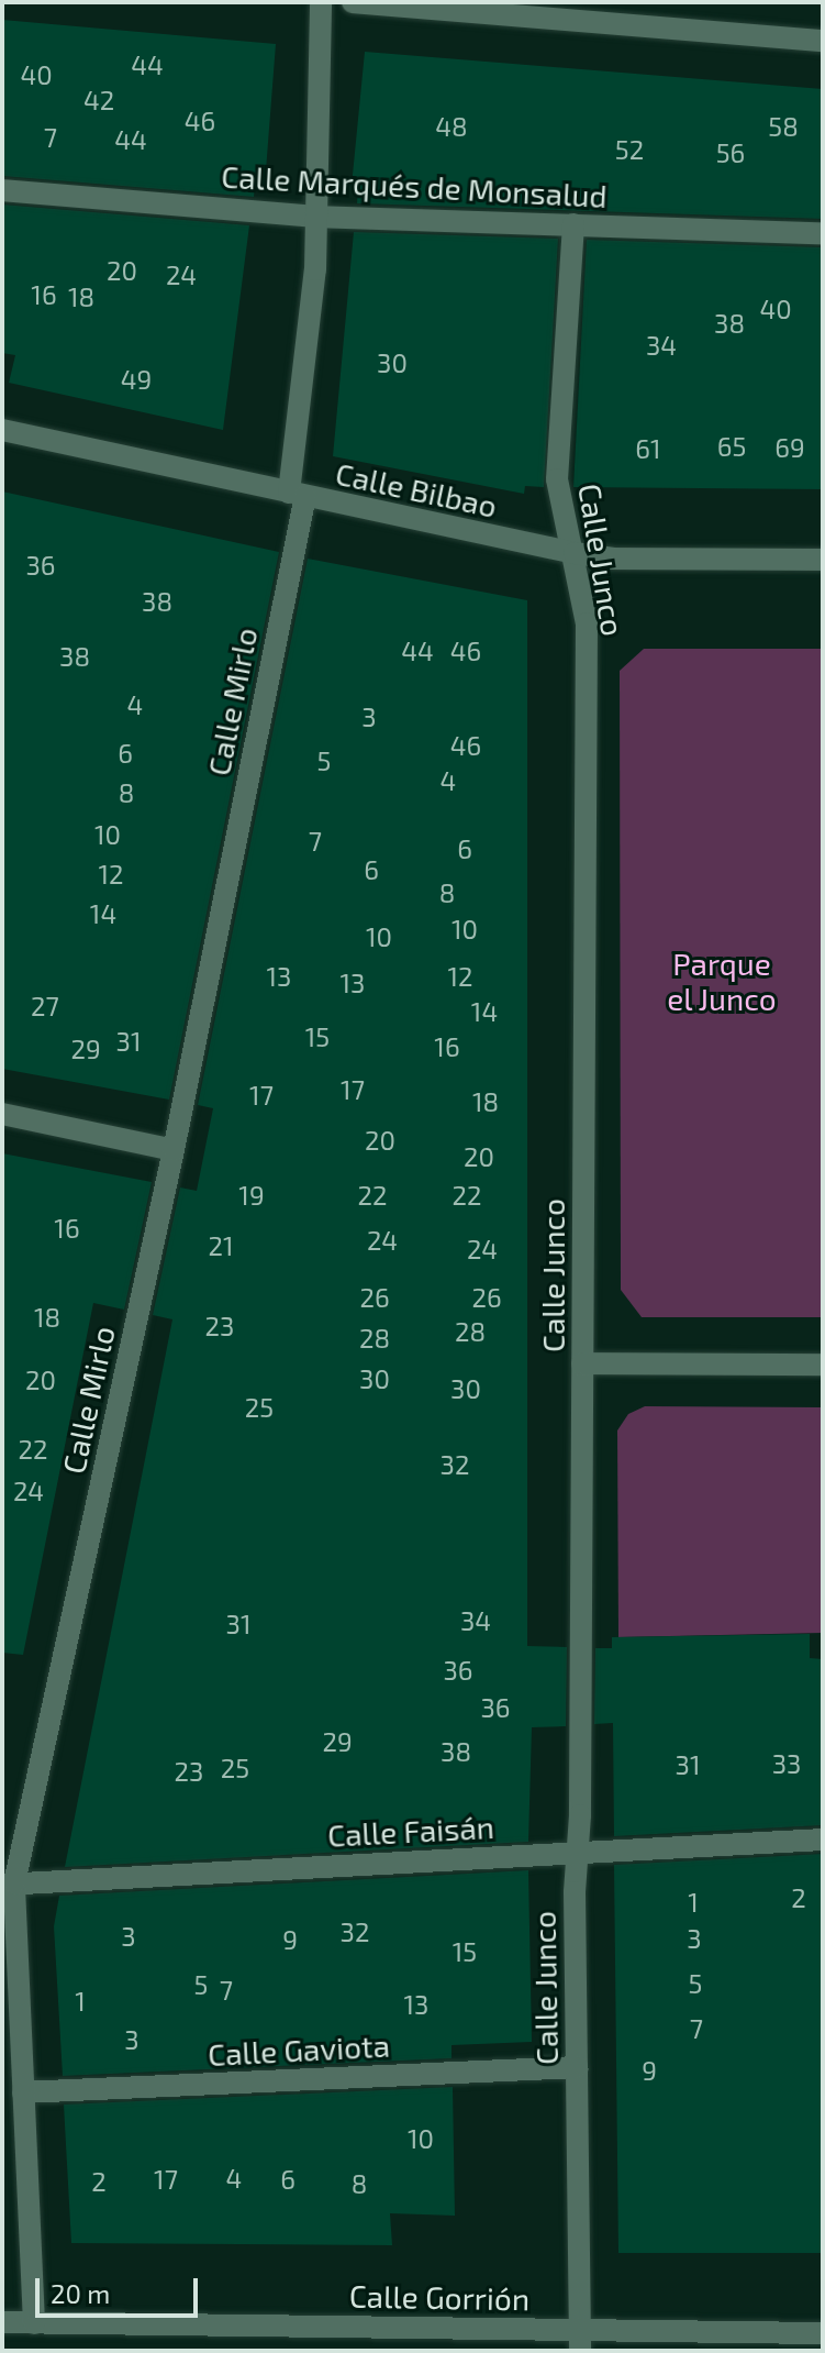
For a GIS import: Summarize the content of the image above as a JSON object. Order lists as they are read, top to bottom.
{
  "streets": {
    "street": [
      "Calle Marqués de Monsalud",
      "Calle Bilbao",
      "Calle Junco",
      "Calle Mirlo",
      "Calle Faisán",
      "Calle Gaviota",
      "Calle Gorrión"
    ]
  },
  "crossings": [
    ["Calle Marqués de Monsalud", "Calle Junco"],
    ["Calle Marqués de Monsalud", "Calle Mirlo"],
    ["Calle Bilbao", "Calle Junco"],
    ["Calle Bilbao", "Calle Mirlo"],
    ["Calle Junco", "Calle Faisán"],
    ["Calle Junco", "Calle Gaviota"],
    ["Calle Junco", "Calle Gorrión"],
    ["Calle Mirlo", "Calle Faisán"],
    ["Calle Mirlo", "Calle Gaviota"],
    ["Calle Mirlo", "Calle Gorrión"]
  ],
  "parks": ["Parque el Junco"],
  "house_numbers": [
    "44",
    "40",
    "42",
    "46",
    "48",
    "58",
    "7",
    "44",
    "52",
    "56",
    "20",
    "24",
    "16",
    "18",
    "40",
    "38",
    "34",
    "30",
    "49",
    "65",
    "69",
    "61",
    "36",
    "38",
    "44",
    "46",
    "38",
    "4",
    "3",
    "46",
    "6",
    "5",
    "4",
    "8",
    "10",
    "7",
    "6",
    "6",
    "12",
    "8",
    "14",
    "10",
    "10",
    "13",
    "12",
    "13",
    "27",
    "14",
    "15",
    "31",
    "16",
    "29",
    "17",
    "17",
    "18",
    "20",
    "20",
    "19",
    "22",
    "22",
    "16",
    "24",
    "21",
    "24",
    "26",
    "26",
    "18",
    "23",
    "28",
    "28",
    "30",
    "20",
    "30",
    "25",
    "22",
    "32",
    "24",
    "34",
    "31",
    "36",
    "36",
    "29",
    "38",
    "33",
    "31",
    "25",
    "23",
    "2",
    "1",
    "32",
    "3",
    "3",
    "9",
    "15",
    "5",
    "5",
    "7",
    "1",
    "13",
    "7",
    "3",
    "9",
    "10",
    "4",
    "17",
    "6",
    "2",
    "8"
  ],
  "scale_bar": "20 m"
}
